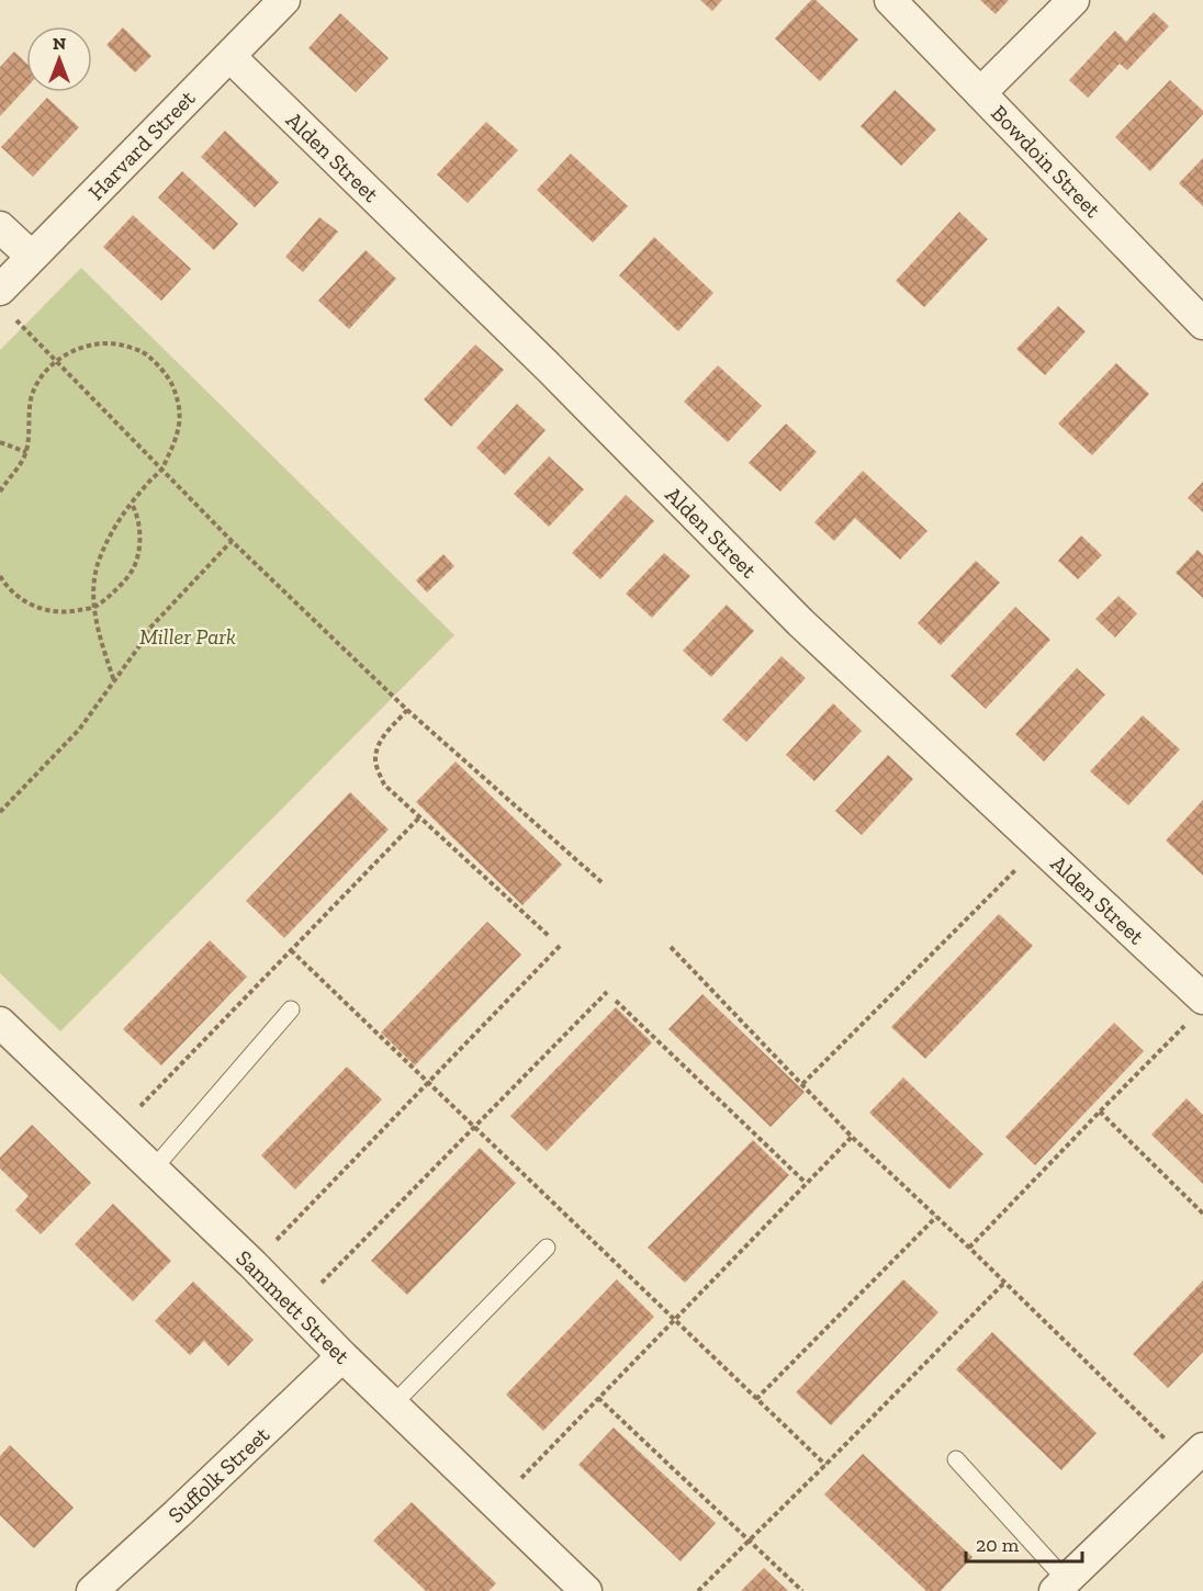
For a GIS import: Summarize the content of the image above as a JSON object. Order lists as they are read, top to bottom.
{
  "streets": {
    "street": [
      "Harvard Street",
      "Alden Street",
      "Bowdoin Street",
      "Sammett Street",
      "Suffolk Street"
    ]
  },
  "crossings": [
    ["Harvard Street", "Alden Street"],
    ["Sammett Street", "Suffolk Street"]
  ],
  "parks": ["Miller Park"],
  "scale_bar": "20 m",
  "north": "top"
}
